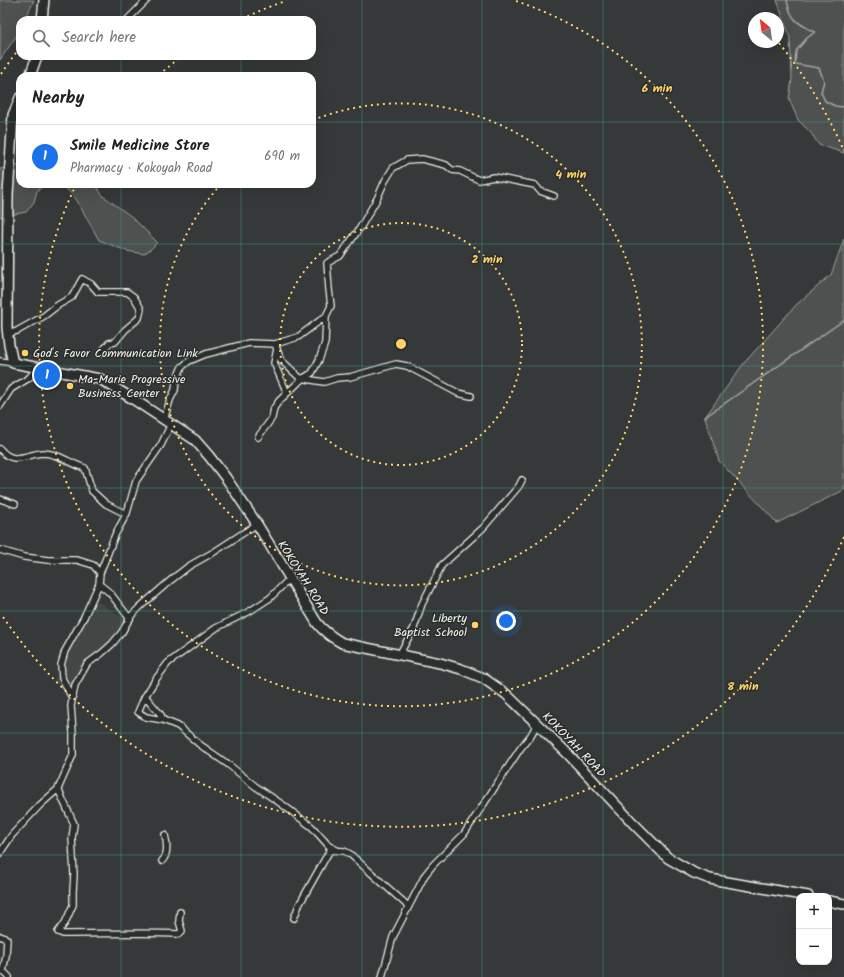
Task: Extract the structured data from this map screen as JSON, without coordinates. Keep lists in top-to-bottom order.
{
  "streets": {
    "main road": ["KOKOYAH ROAD"]
  },
  "places": ["God's Favor Communication Link", "Ma-Marie Progressive Business Center", "Liberty Baptist School"],
  "north": "top left",
  "page": {
    "search": "Search here",
    "heading": "Nearby",
    "list": [
      {
        "mark": "1",
        "name": "Smile Medicine Store",
        "note": "Pharmacy · Kokoyah Road",
        "value": "690 m"
      }
    ],
    "pins": "1",
    "map_buttons": ["+", "−"]
  },
  "rings": [
    "6 min",
    "4 min",
    "2 min",
    "8 min"
  ]
}
